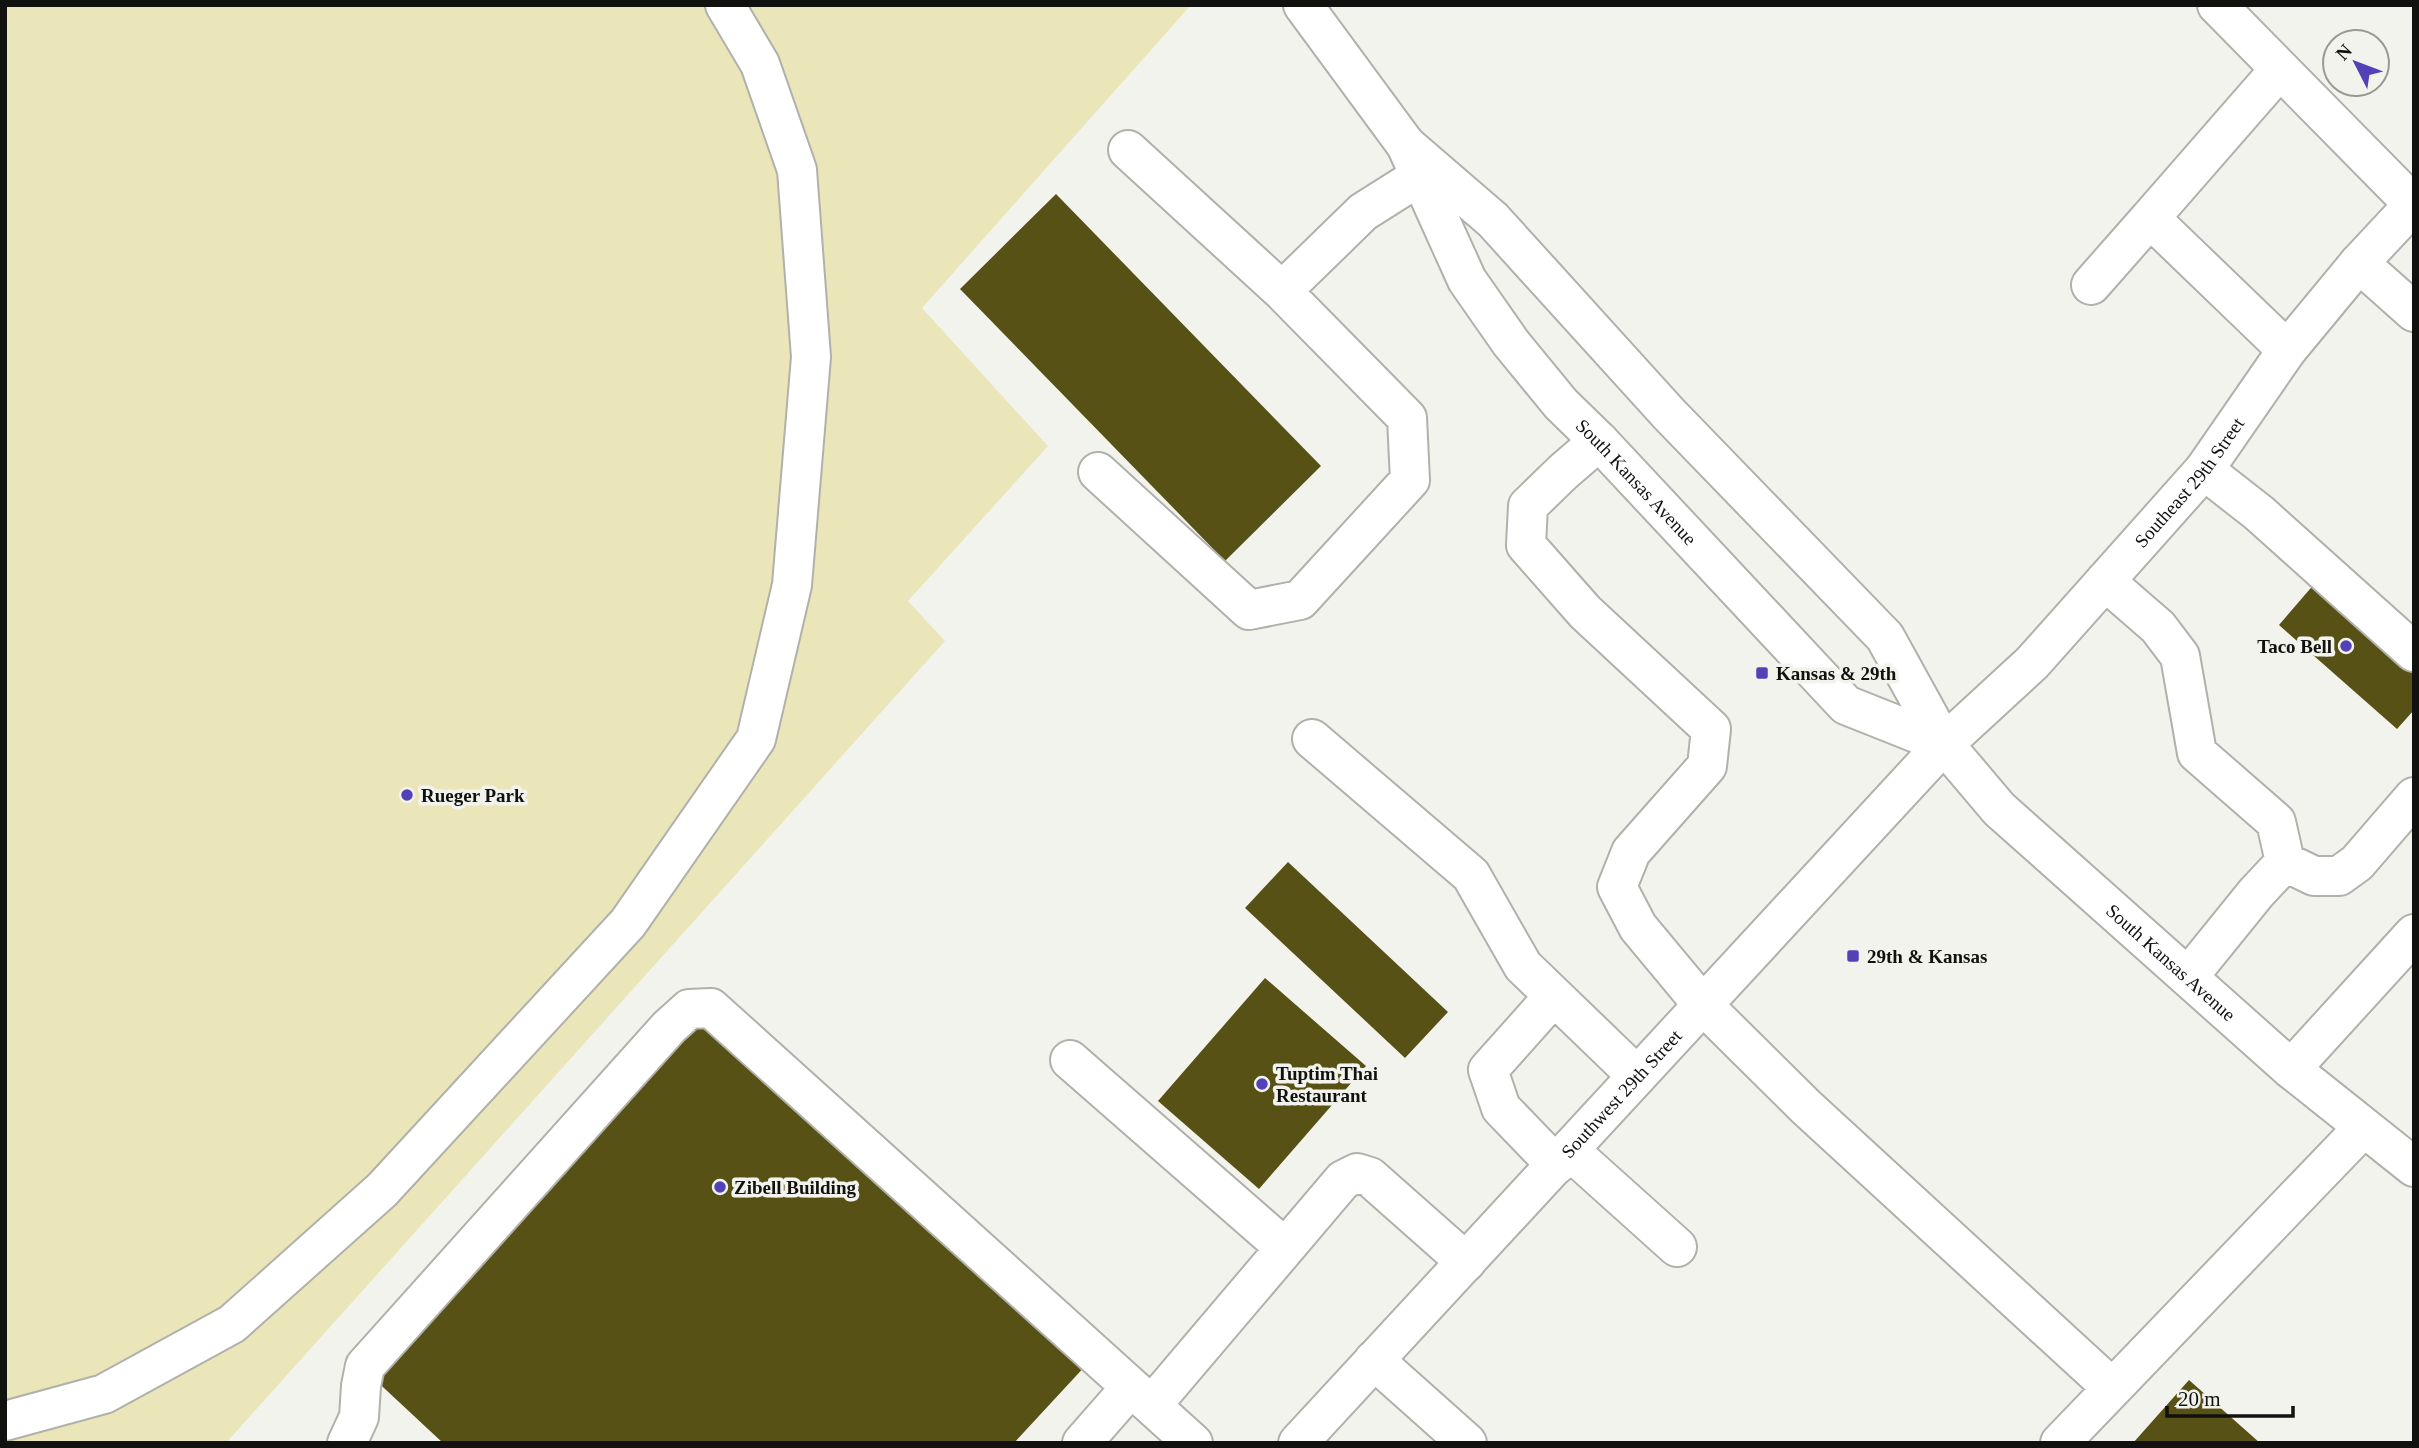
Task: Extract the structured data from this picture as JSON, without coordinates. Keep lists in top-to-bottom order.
{
  "streets": {
    "main road": ["South Kansas Avenue", "Southeast 29th Street", "Southwest 29th Street"]
  },
  "crossings": [
    ["South Kansas Avenue", "Southeast 29th Street"],
    ["South Kansas Avenue", "Southwest 29th Street"],
    ["Southeast 29th Street", "Southwest 29th Street"]
  ],
  "places": {
    "other": [
      "Taco Bell",
      "Rueger Park",
      "Tuptim Thai Restaurant",
      "Zibell Building"
    ],
    "transit": ["Kansas & 29th", "29th & Kansas"]
  },
  "scale_bar": "20 m",
  "north": "top left"
}
